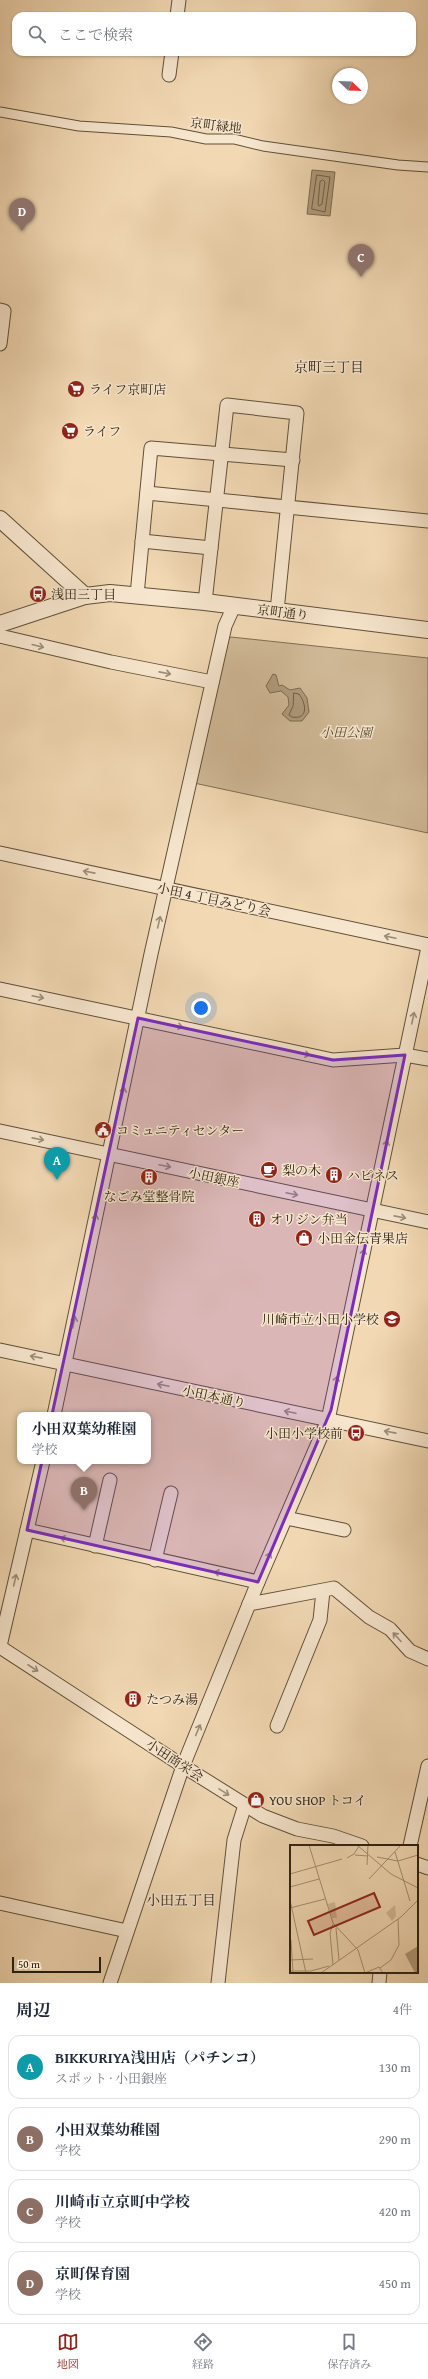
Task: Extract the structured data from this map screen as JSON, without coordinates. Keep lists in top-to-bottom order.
{
  "streets": {
    "street": [
      "京町緑地",
      "京町通り",
      "小田 4 丁目みどり会",
      "小田銀座",
      "小田本通り",
      "小田商栄会"
    ]
  },
  "one_way": [
    "小田 4 丁目みどり会",
    "小田銀座",
    "小田本通り",
    "小田商栄会"
  ],
  "districts": ["京町三丁目", "小田五丁目"],
  "parks": ["小田公園"],
  "places": {
    "supermarket": ["ライフ京町店", "ライフ"],
    "bus stop": ["浅田三丁目", "小田小学校前"],
    "public building": ["コミュニティセンター"],
    "cafe": ["梨の木"],
    "building": [
      "ハピネス",
      "なごみ堂整骨院",
      "オリジン弁当",
      "たつみ湯"
    ],
    "shop": ["小田金伝青果店", "YOU SHOP トコイ"],
    "school or university": ["川崎市立小田小学校"]
  },
  "scale_bar": "50 m",
  "north": "bottom right",
  "page": {
    "search": "ここで検索",
    "pins": [
      "D",
      "C",
      "A",
      "B"
    ],
    "popup": ["小田双葉幼稚園", "学校"],
    "scale": "50 m",
    "heading": ["周辺", "4件"],
    "list": [
      {
        "mark": "A",
        "name": "BIKKURIYA浅田店（パチンコ）",
        "note": "スポット · 小田銀座",
        "value": "130 m"
      },
      {
        "mark": "B",
        "name": "小田双葉幼稚園",
        "note": "学校",
        "value": "290 m"
      },
      {
        "mark": "C",
        "name": "川崎市立京町中学校",
        "note": "学校",
        "value": "420 m"
      },
      {
        "mark": "D",
        "name": "京町保育園",
        "note": "学校",
        "value": "450 m"
      }
    ],
    "nav": ["地図", "経路", "保存済み"]
  }
}
